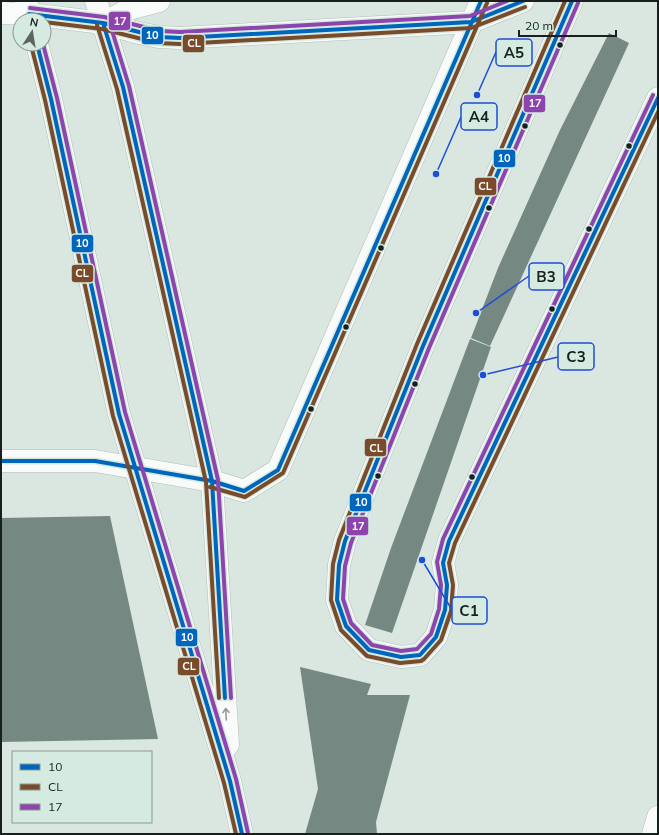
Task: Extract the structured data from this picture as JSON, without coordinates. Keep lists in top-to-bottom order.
{
  "places": [
    "A5",
    "A4",
    "B3",
    "C3",
    "C1"
  ],
  "lines": ["transit line 10", "transit line CL", "transit line 17"],
  "legend": ["10", "CL", "17"],
  "scale_bar": "20 m",
  "north": "top"
}
